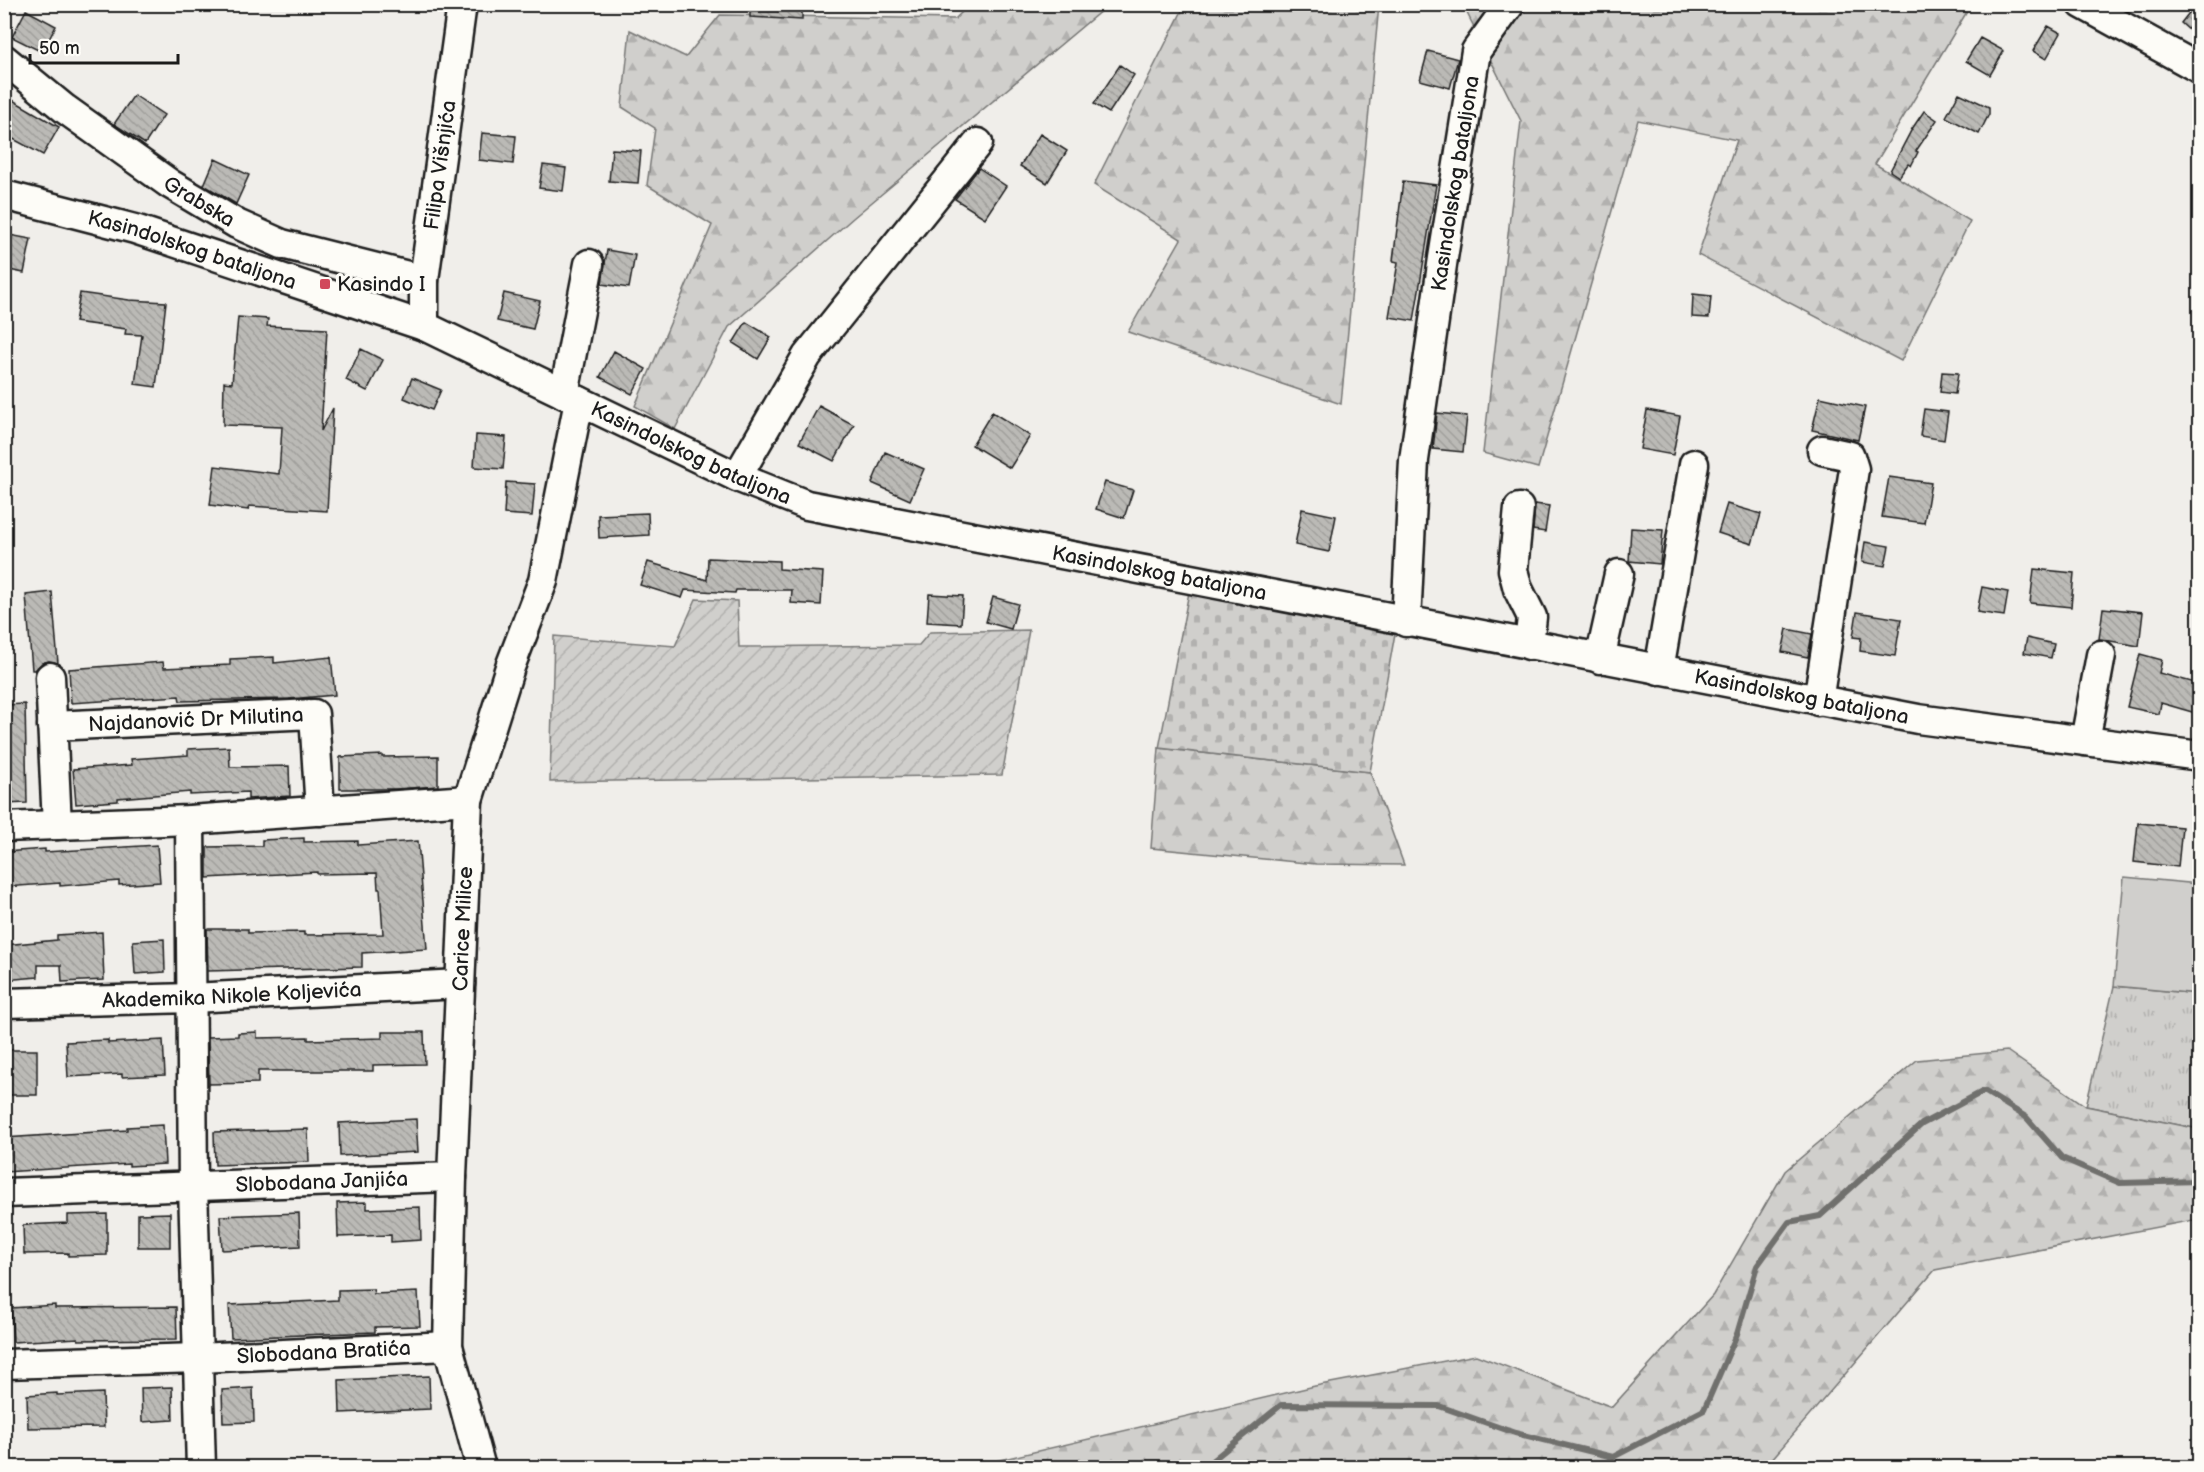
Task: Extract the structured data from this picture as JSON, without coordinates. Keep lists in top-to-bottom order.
{
  "streets": {
    "street": [
      "Filipa Višnjića",
      "Kasindolskog bataljona",
      "Grabska",
      "Najdanović Dr Milutina",
      "Carice Milice",
      "Akademika Nikole Koljevića",
      "Slobodana Janjića",
      "Slobodana Bratića"
    ]
  },
  "crossings": [
    ["Filipa Višnjića", "Kasindolskog bataljona"],
    ["Filipa Višnjića", "Grabska"],
    ["Kasindolskog bataljona", "Carice Milice"],
    ["Carice Milice", "Akademika Nikole Koljevića"],
    ["Carice Milice", "Slobodana Janjića"],
    ["Carice Milice", "Slobodana Bratića"]
  ],
  "places": {
    "transit": ["Kasindo I"]
  },
  "scale_bar": "50 m"
}
